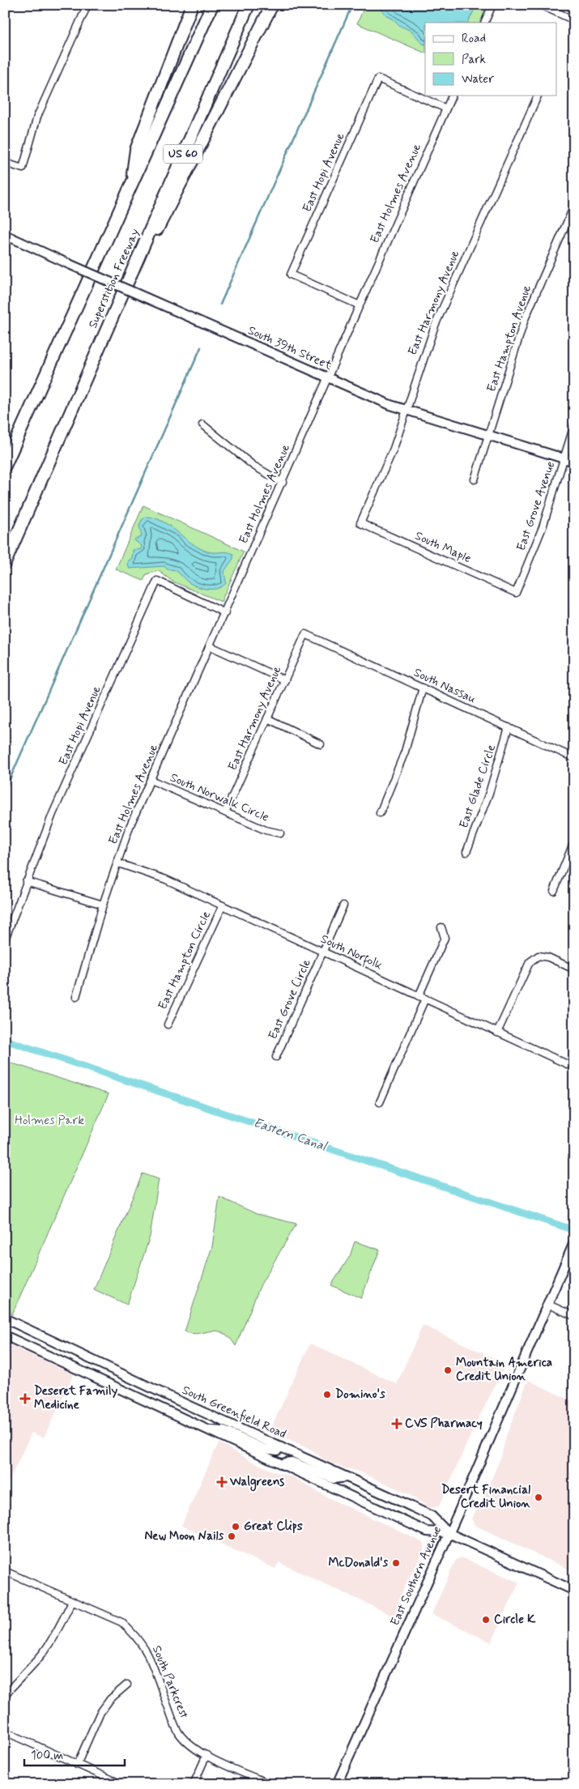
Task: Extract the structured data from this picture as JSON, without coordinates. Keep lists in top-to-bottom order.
{
  "streets": {
    "highway": ["US 60", "Superstition Freeway"],
    "main road": ["South 39th Street", "South Greenfield Road", "East Southern Avenue"],
    "street": [
      "East Hopi Avenue",
      "East Holmes Avenue",
      "East Harmony Avenue",
      "East Hampton Avenue",
      "East Grove Avenue",
      "South Maple",
      "South Nassau",
      "East Glade Circle",
      "South Norwalk Circle",
      "South Norfolk",
      "East Hampton Circle",
      "East Grove Circle",
      "South Parkcrest"
    ]
  },
  "crossings": [
    ["East Hopi Avenue", "East Holmes Avenue"],
    ["East Holmes Avenue", "South 39th Street"],
    ["East Holmes Avenue", "South Norwalk Circle"],
    ["East Holmes Avenue", "South Norfolk"],
    ["East Harmony Avenue", "South 39th Street"],
    ["East Harmony Avenue", "South Maple"],
    ["East Harmony Avenue", "South Nassau"],
    ["East Harmony Avenue", "South Norwalk Circle"],
    ["East Hampton Avenue", "South 39th Street"],
    ["South 39th Street", "East Grove Avenue"],
    ["East Grove Avenue", "South Maple"],
    ["South Nassau", "East Glade Circle"],
    ["South Norfolk", "East Hampton Circle"],
    ["South Norfolk", "East Grove Circle"],
    ["South Greenfield Road", "East Southern Avenue"]
  ],
  "water": ["Eastern Canal"],
  "parks": ["Holmes Park"],
  "places": {
    "other": [
      "Mountain America Credit Union",
      "Domino's",
      "Desert Financial Credit Union",
      "Great Clips",
      "New Moon Nails",
      "McDonald's",
      "Circle K"
    ],
    "health": ["Deseret Family Medicine", "CVS Pharmacy", "Walgreens"]
  },
  "legend": ["Road", "Park", "Water"],
  "scale_bar": "100 m"
}
